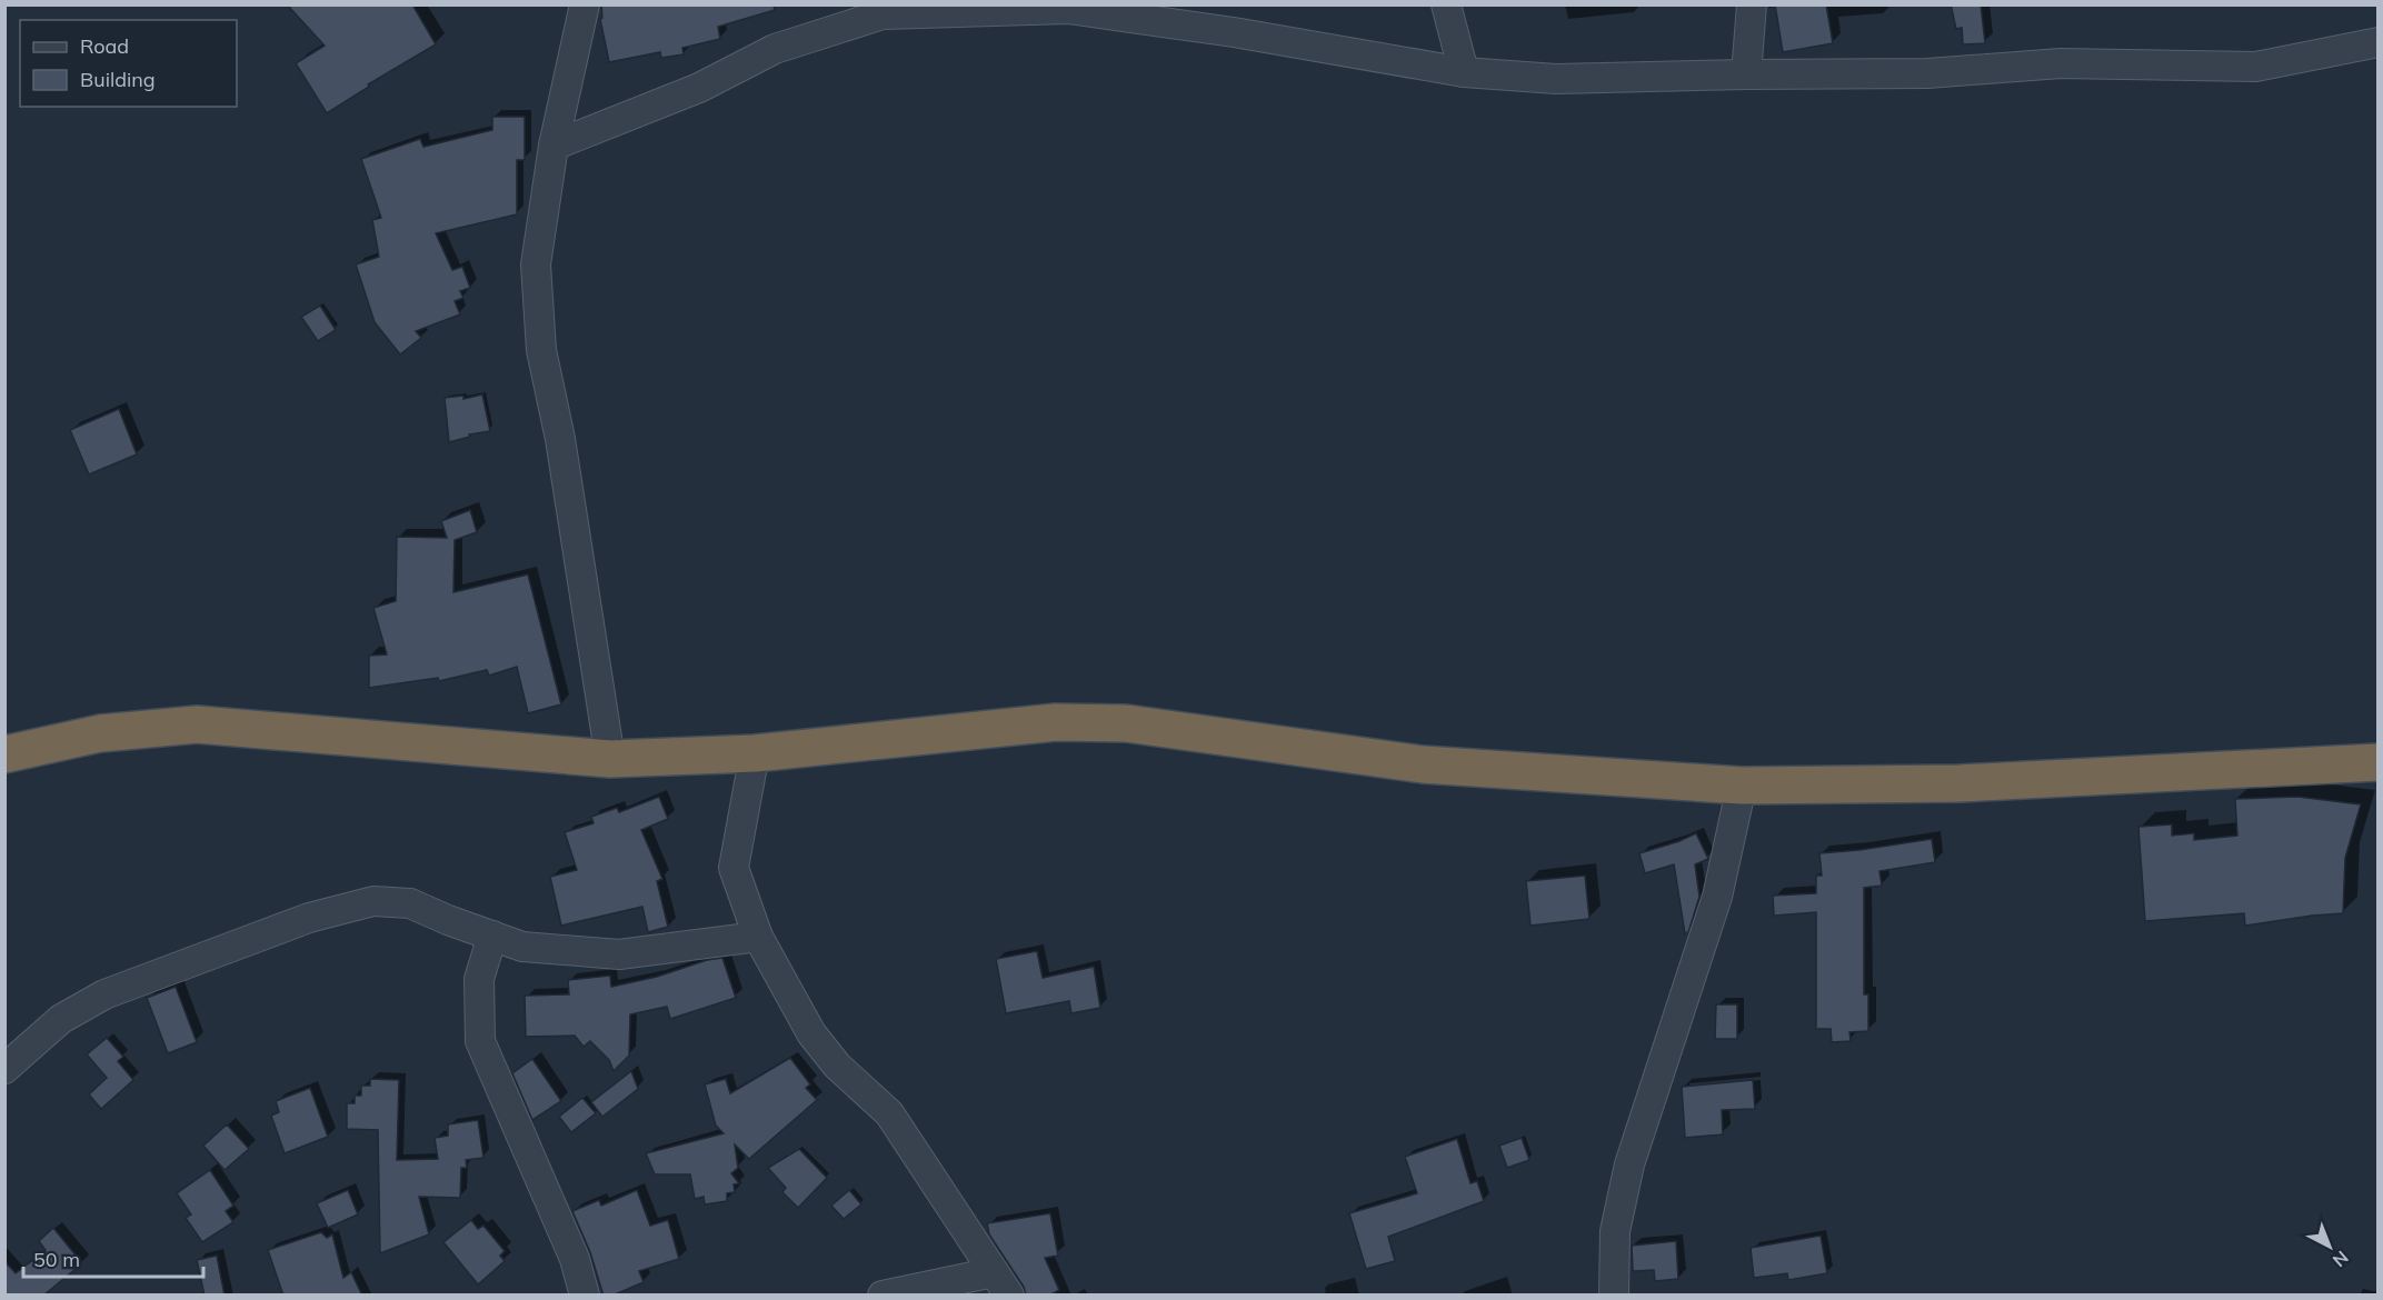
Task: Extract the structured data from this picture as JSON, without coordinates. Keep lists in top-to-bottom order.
{
  "legend": ["Road", "Building"],
  "scale_bar": "50 m",
  "north": "bottom right"
}
